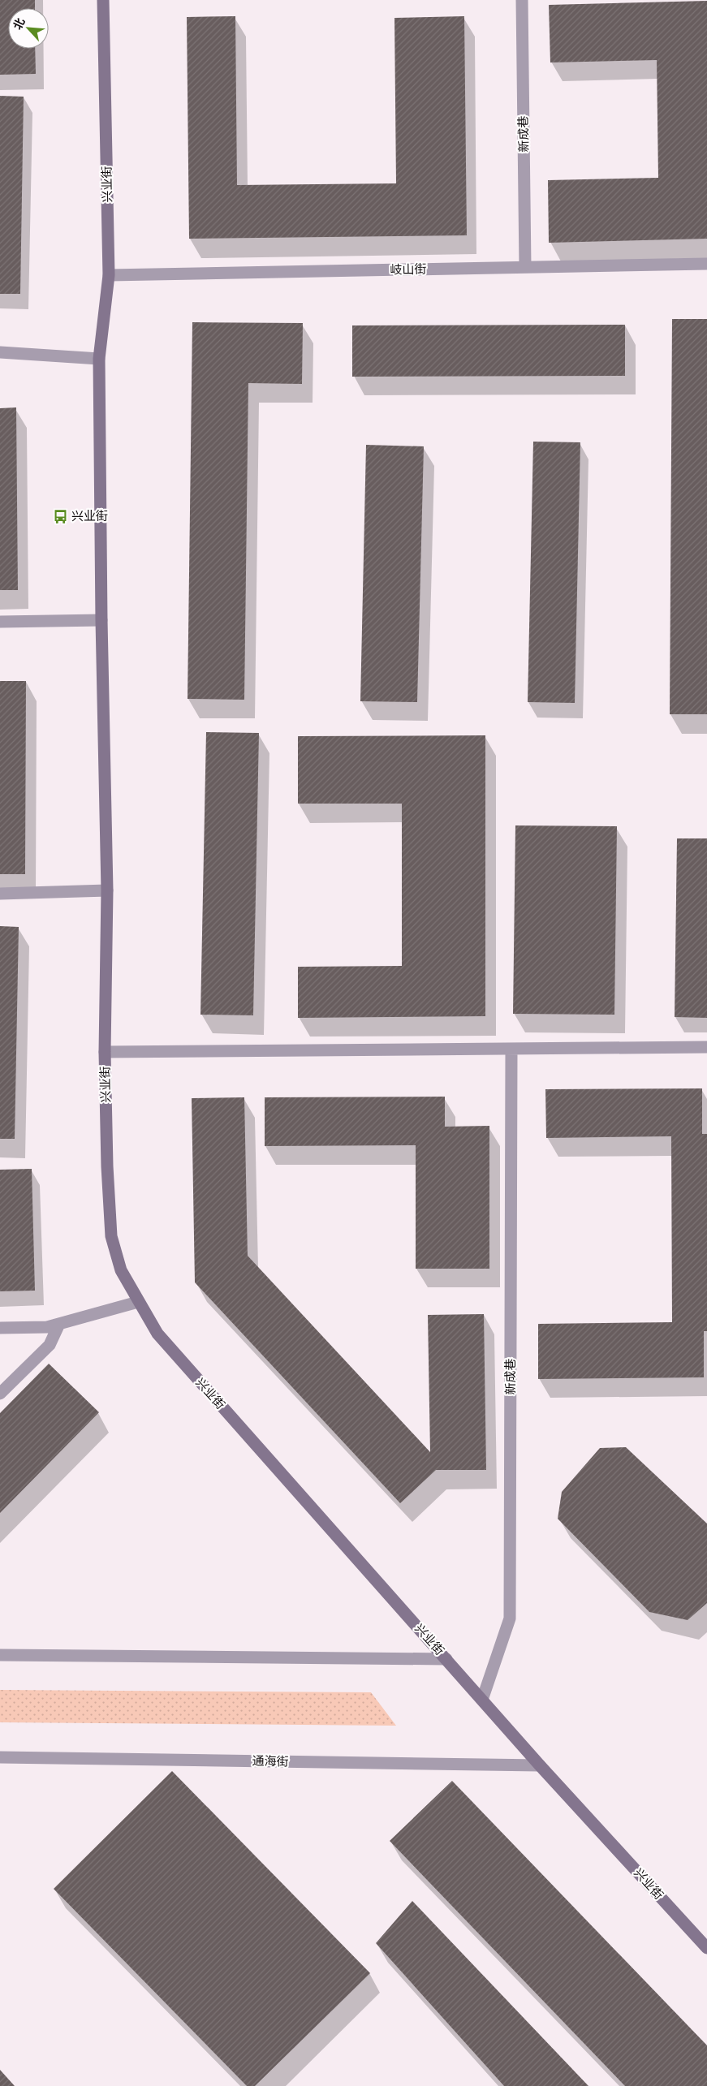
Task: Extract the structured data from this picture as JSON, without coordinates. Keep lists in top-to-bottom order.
{
  "streets": {
    "main road": ["兴业街"],
    "street": ["新成巷", "岐山街", "通海街"]
  },
  "crossings": [
    ["新成巷", "兴业街"],
    ["新成巷", "岐山街"],
    ["兴业街", "岐山街"],
    ["兴业街", "通海街"]
  ],
  "places": {
    "bus stop": ["兴业街"]
  },
  "north": "top left"
}
